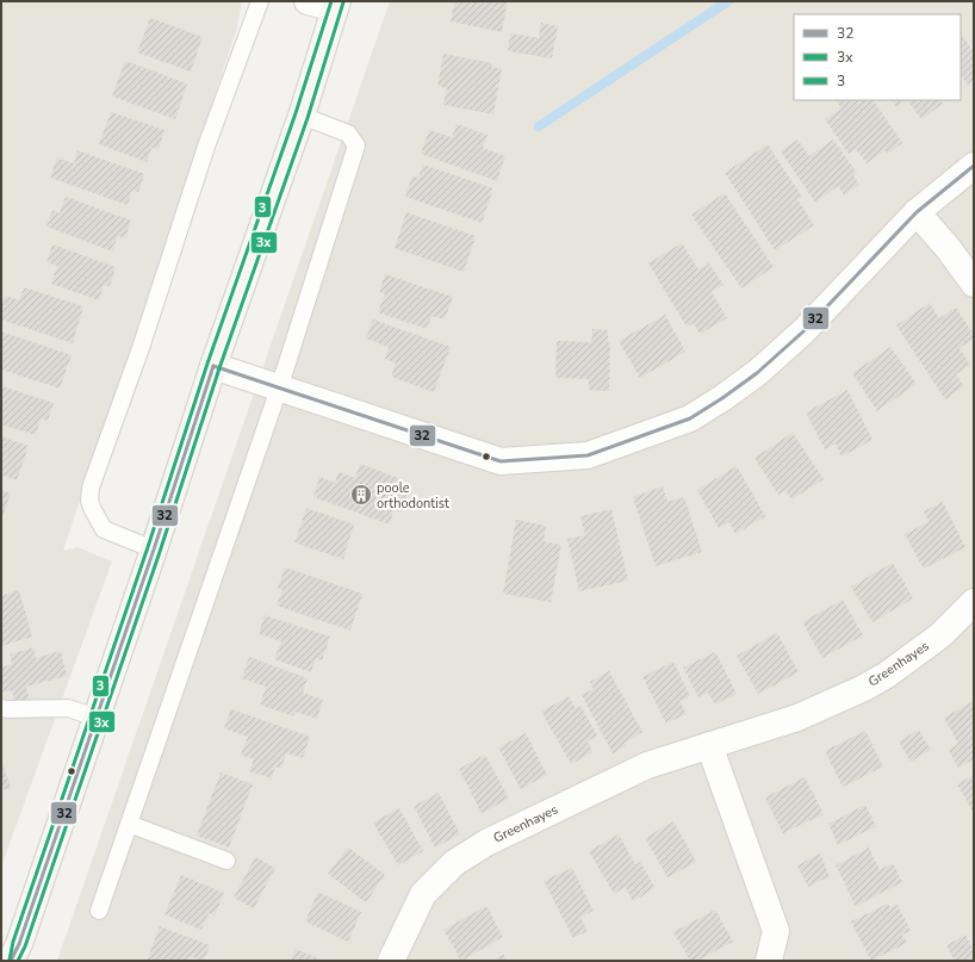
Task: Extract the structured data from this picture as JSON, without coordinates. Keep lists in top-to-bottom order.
{
  "streets": {
    "street": ["Greenhayes"]
  },
  "places": {
    "building": ["poole orthodontist"]
  },
  "lines": ["transit line 3", "transit line 3x", "transit line 32"],
  "legend": ["32", "3x", "3"]
}
